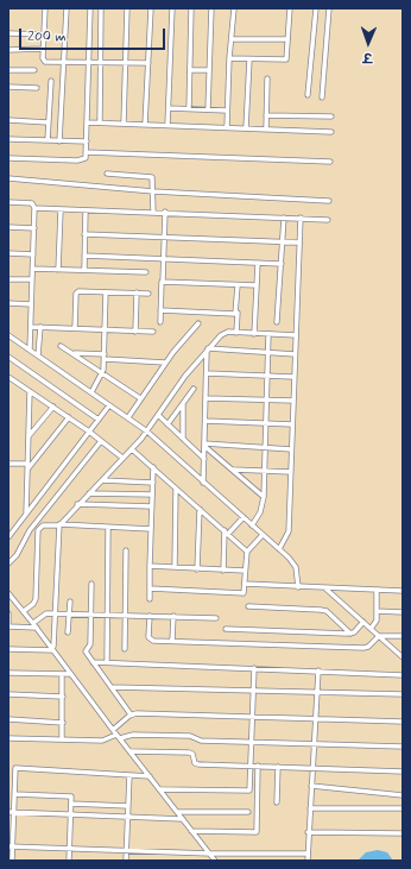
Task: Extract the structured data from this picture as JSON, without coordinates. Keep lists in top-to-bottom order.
{
  "scale_bar": "200 m",
  "north": "bottom"
}
